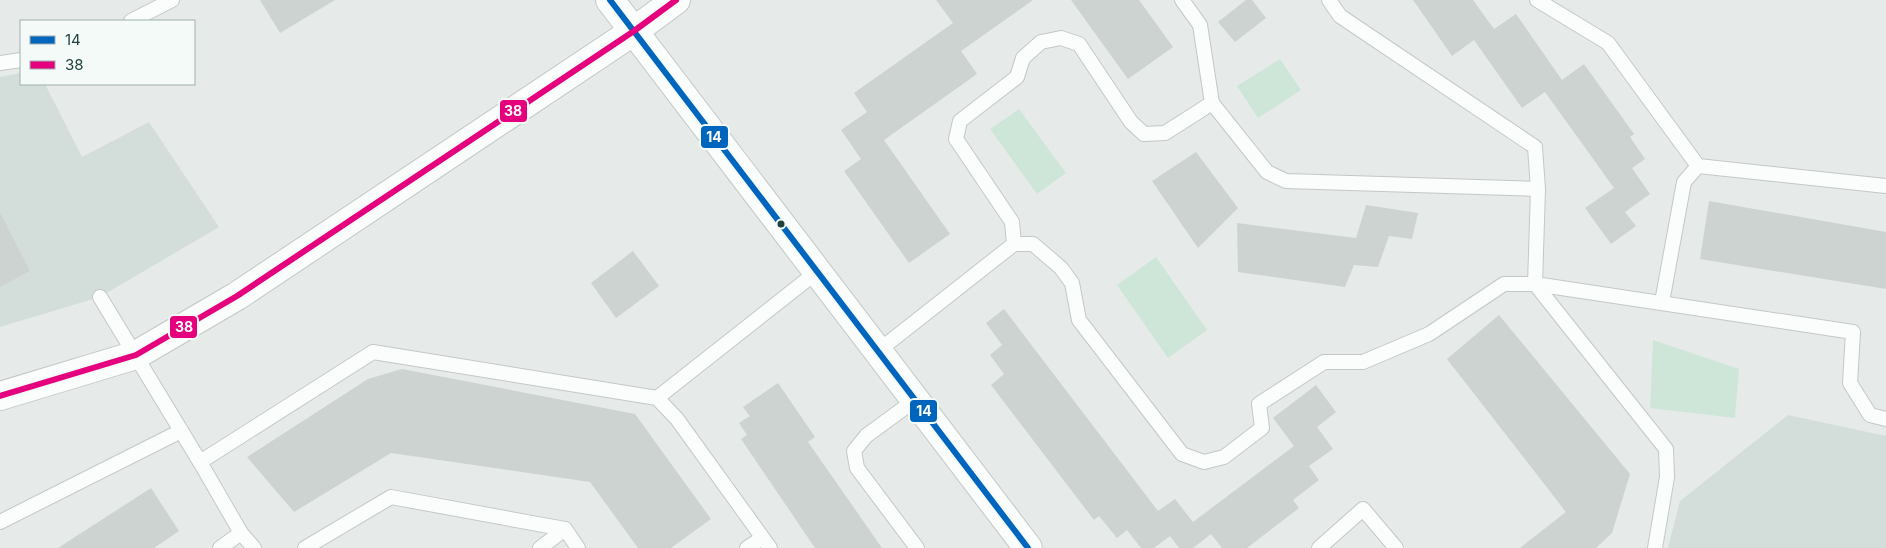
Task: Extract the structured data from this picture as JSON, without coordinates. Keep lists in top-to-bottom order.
{
  "lines": ["transit line 14", "transit line 38"],
  "legend": ["14", "38"]
}
